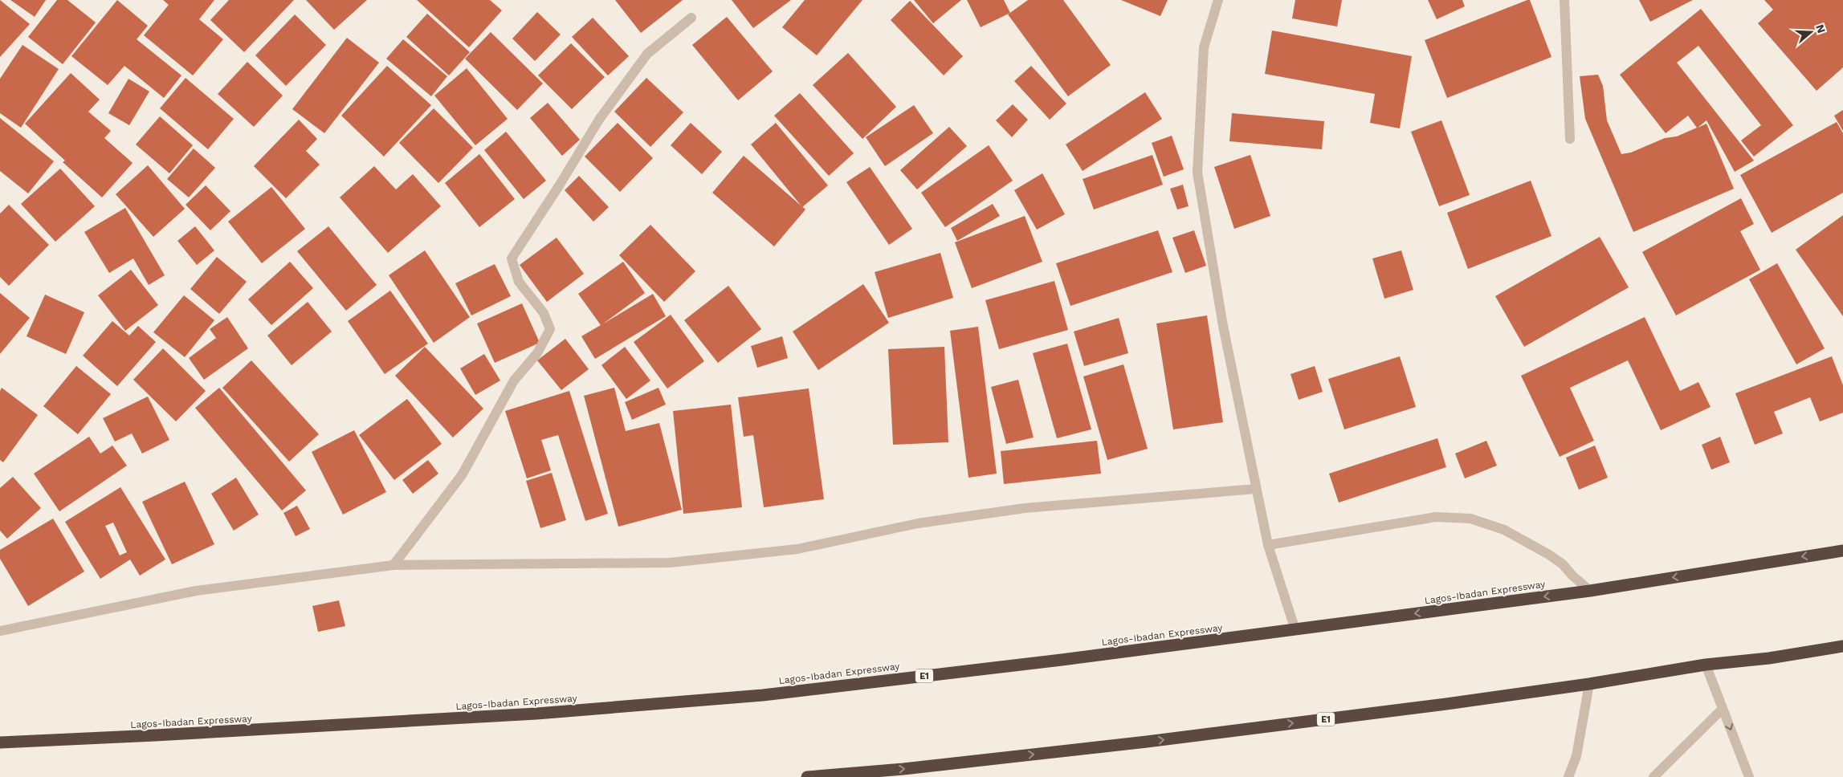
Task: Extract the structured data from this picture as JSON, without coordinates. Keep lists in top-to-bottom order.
{
  "streets": {
    "highway": ["Lagos-Ibadan Expressway", "E1"]
  },
  "north": "right"
}
